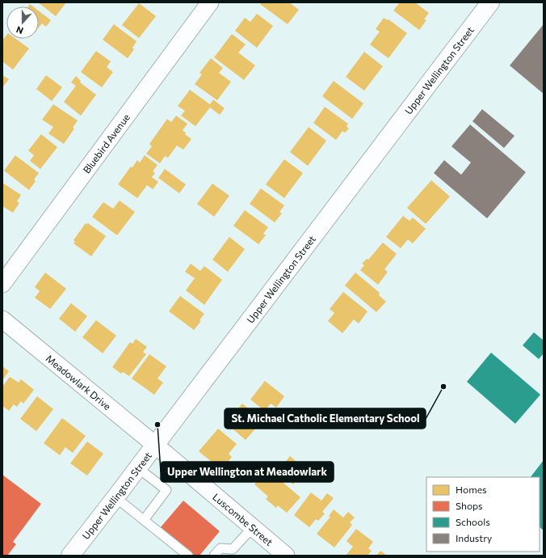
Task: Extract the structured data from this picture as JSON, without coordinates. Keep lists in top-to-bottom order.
{
  "streets": {
    "main road": ["Upper Wellington Street"],
    "street": ["Bluebird Avenue", "Meadowlark Drive", "Luscombe Street"]
  },
  "crossings": [
    ["Upper Wellington Street", "Meadowlark Drive"],
    ["Upper Wellington Street", "Luscombe Street"],
    ["Meadowlark Drive", "Luscombe Street"]
  ],
  "places": ["St. Michael Catholic Elementary School", "Upper Wellington at Meadowlark"],
  "legend": [
    "Homes",
    "Shops",
    "Schools",
    "Industry"
  ],
  "north": "bottom"
}
